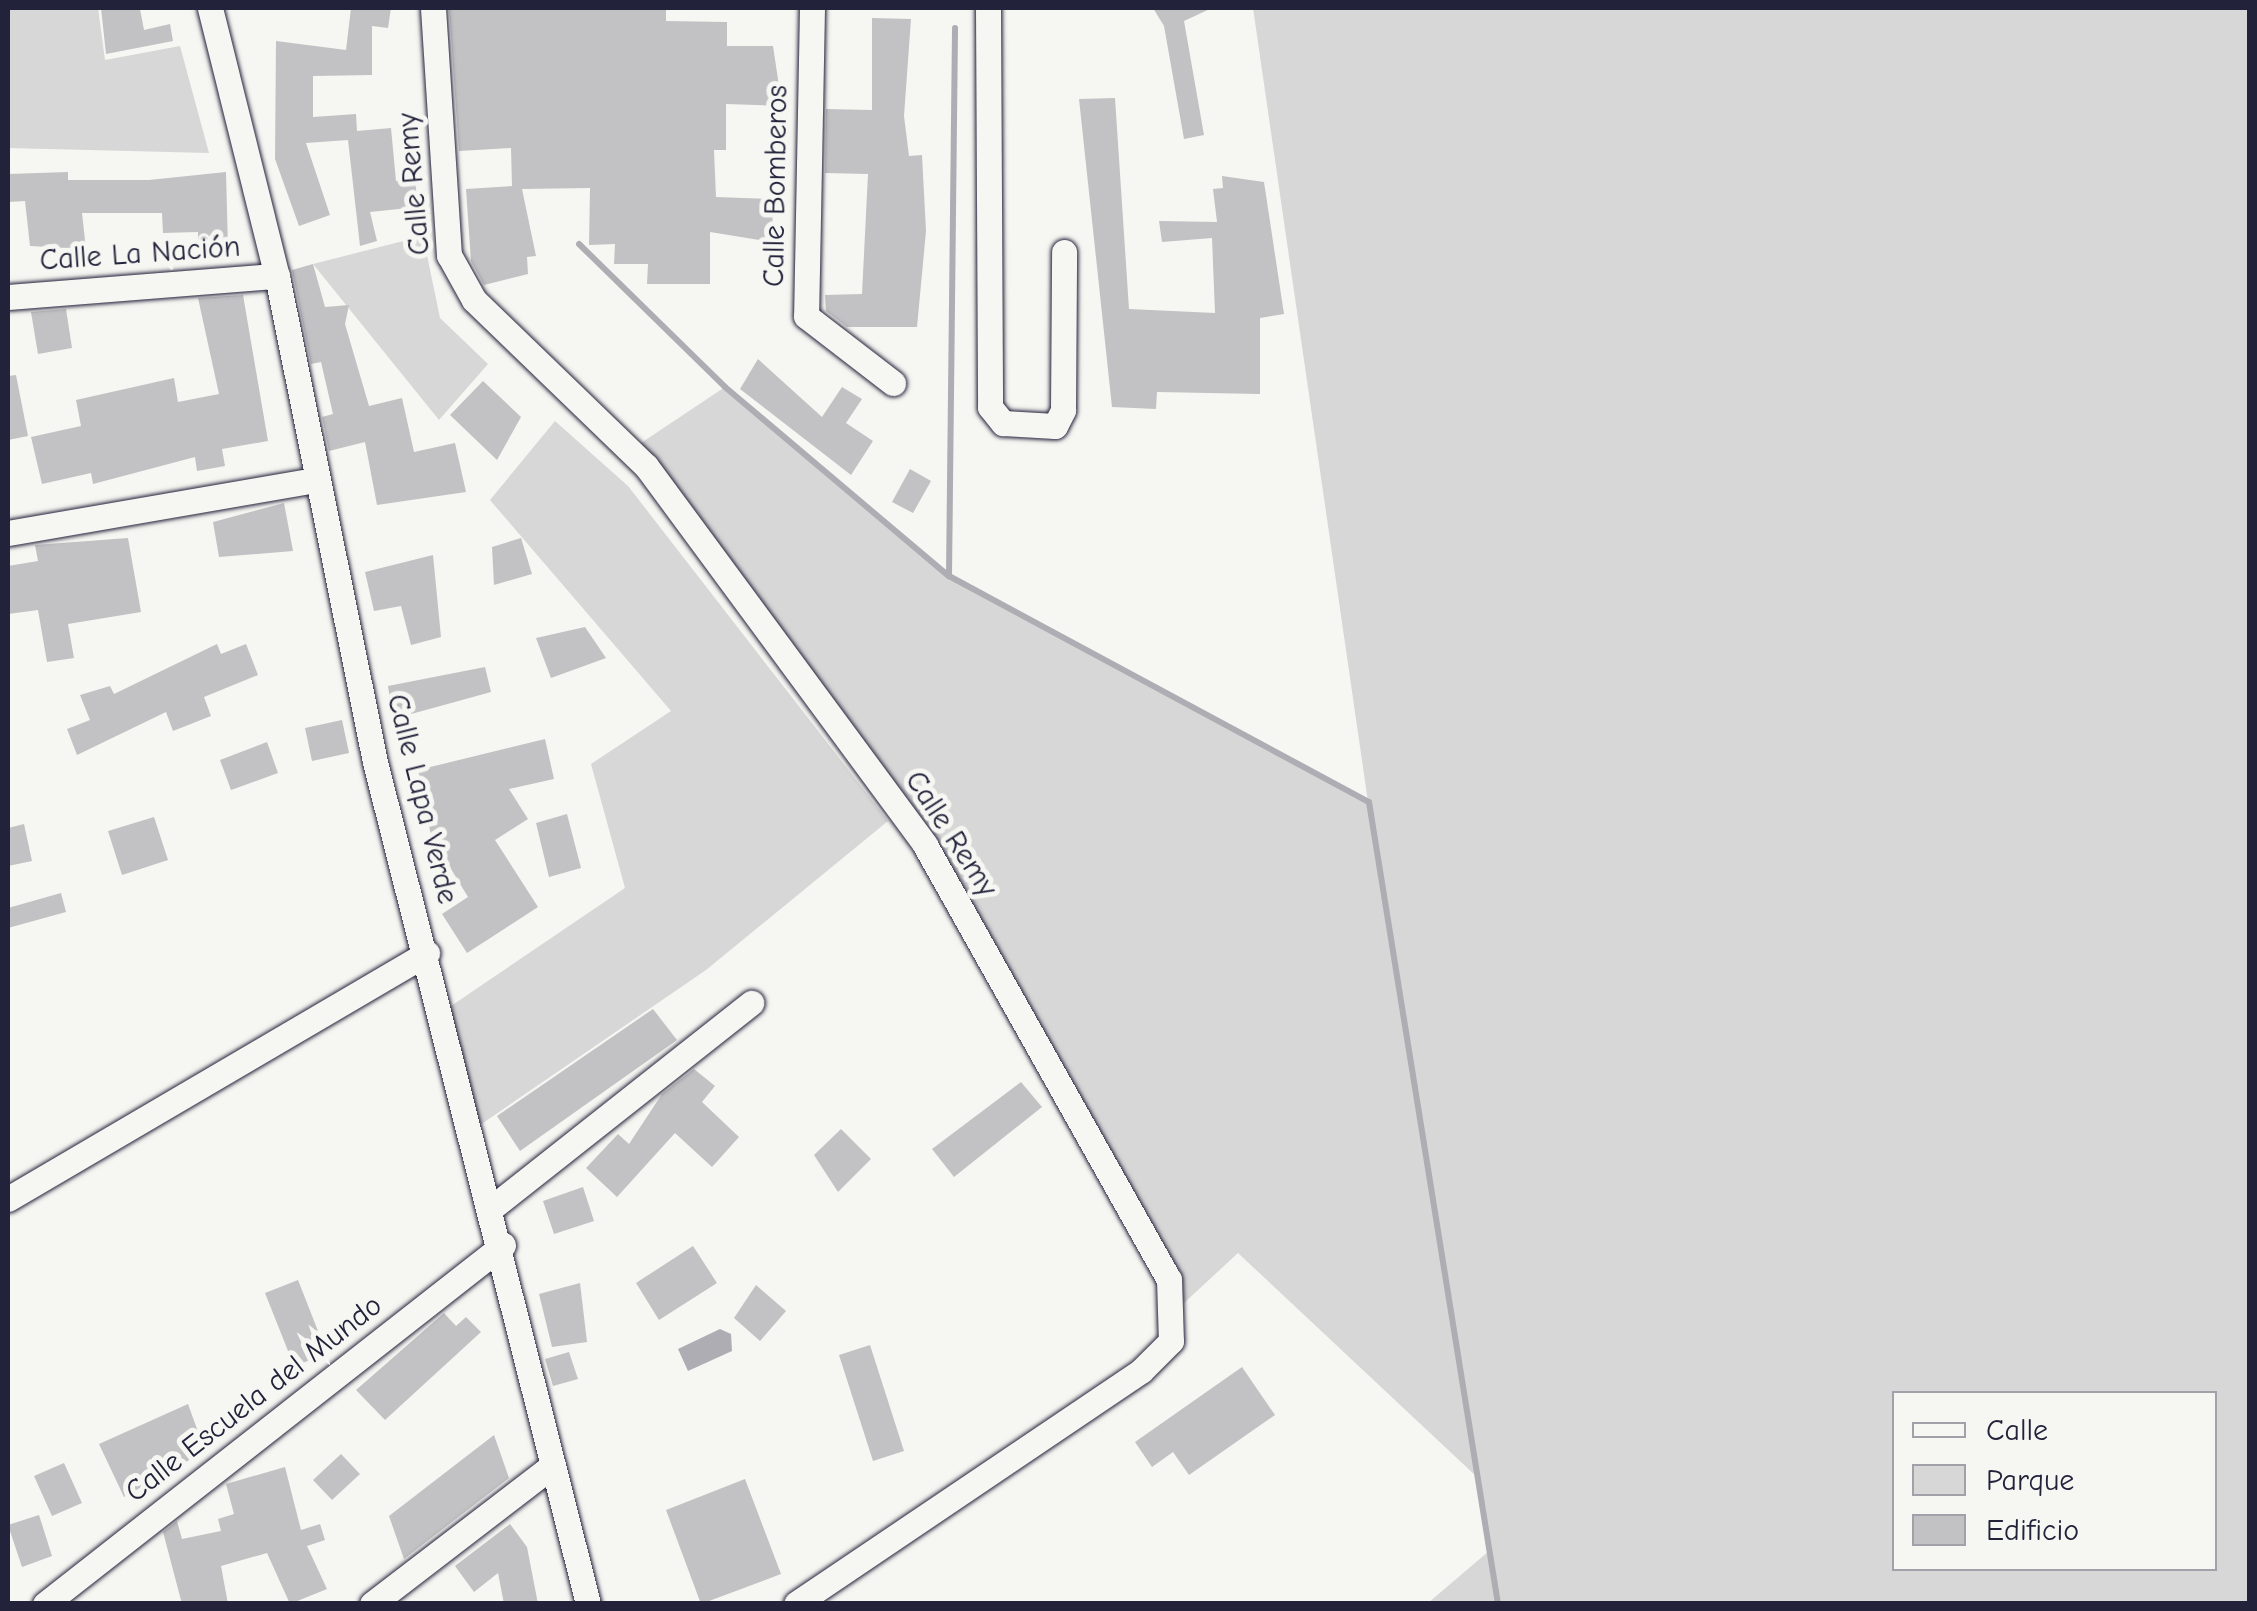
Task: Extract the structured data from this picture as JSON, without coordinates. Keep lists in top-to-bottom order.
{
  "streets": {
    "street": [
      "Calle Remy",
      "Calle Bomberos",
      "Calle La Nación",
      "Calle Lapa Verde",
      "Calle Escuela del Mundo"
    ]
  },
  "crossings": [
    ["Calle La Nación", "Calle Lapa Verde"],
    ["Calle Lapa Verde", "Calle Escuela del Mundo"]
  ],
  "legend": ["Calle", "Parque", "Edificio"]
}
